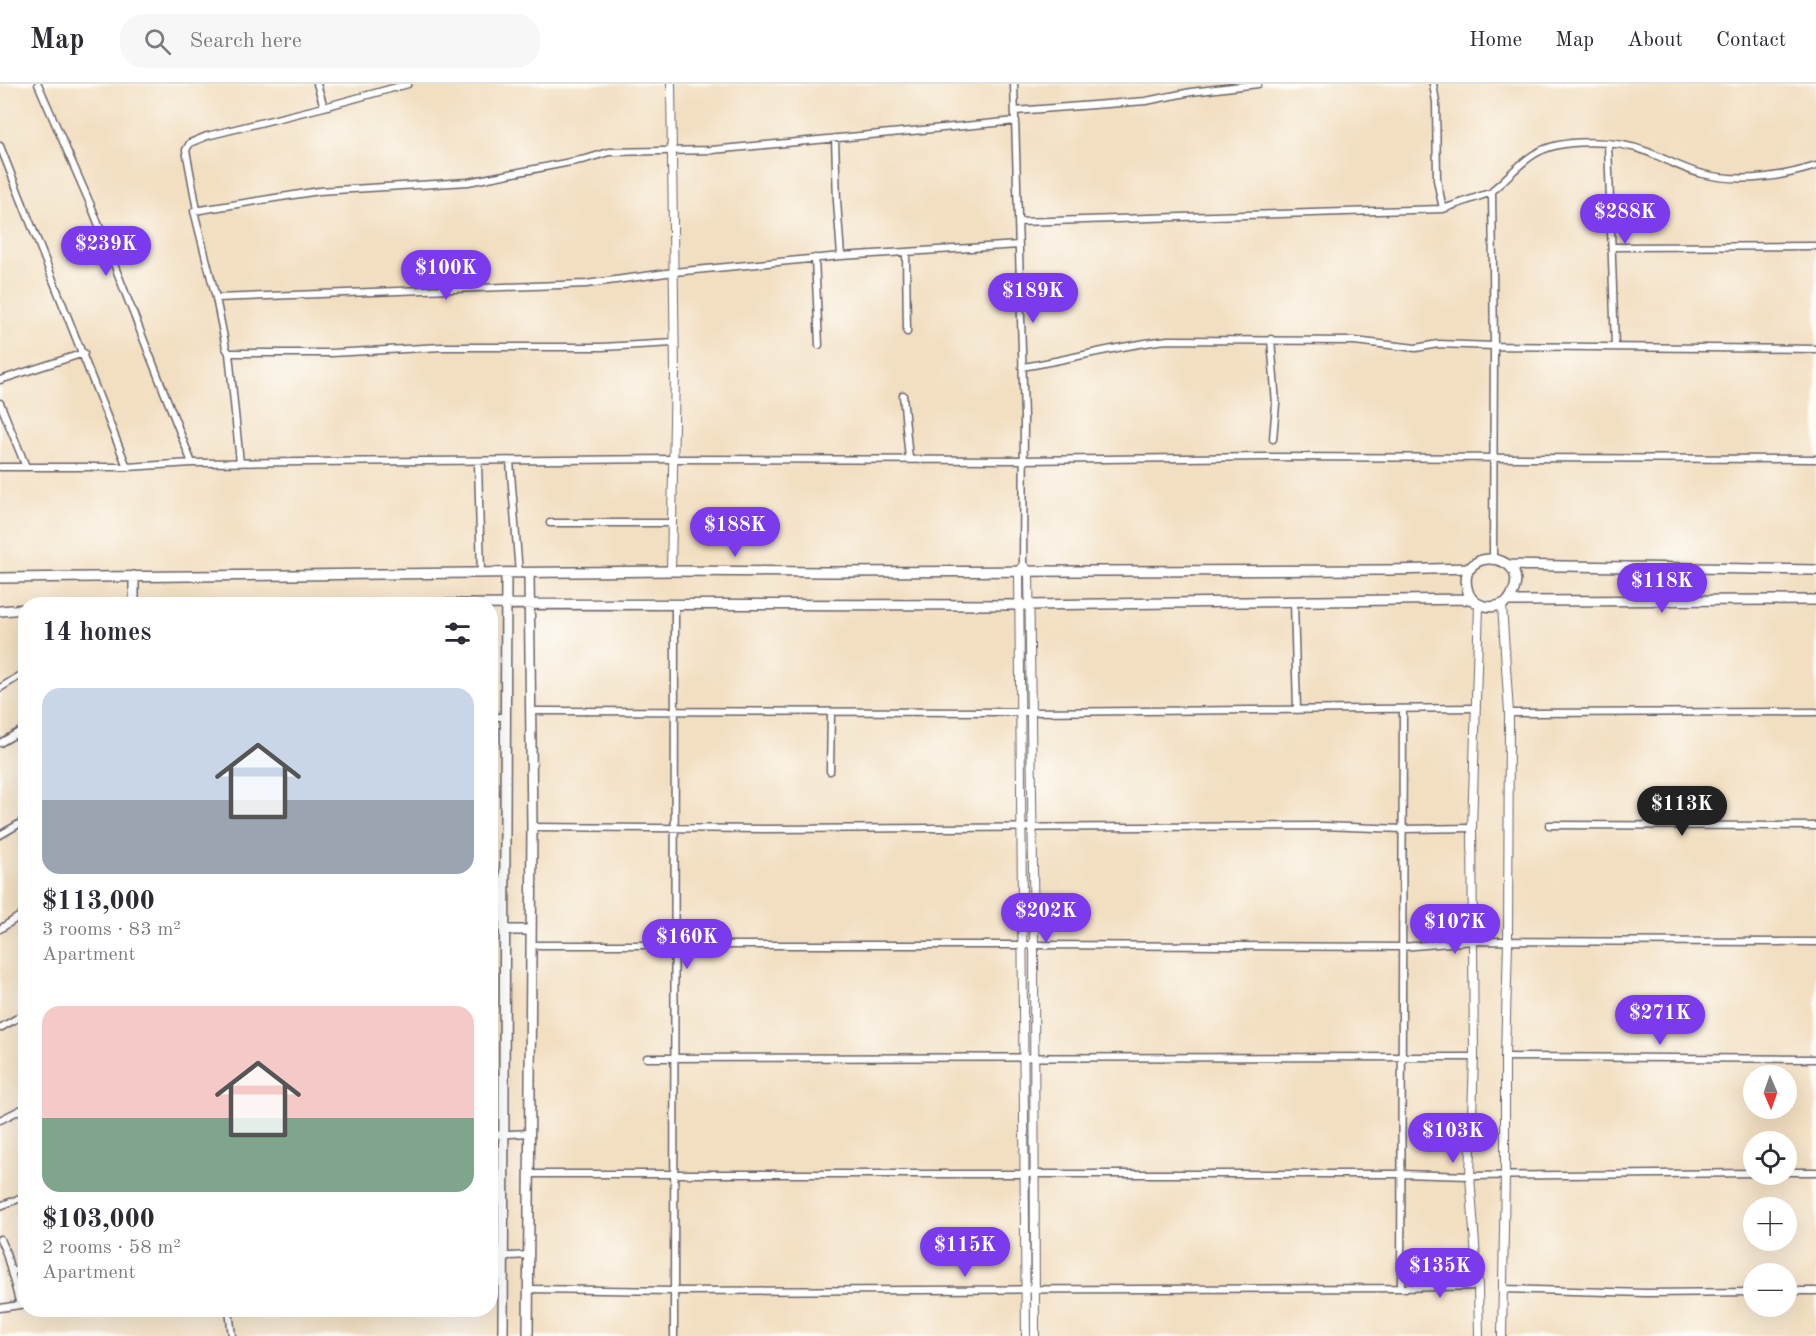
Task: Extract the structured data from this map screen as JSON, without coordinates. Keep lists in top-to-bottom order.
{
  "north": "bottom",
  "page": {
    "header": "Map",
    "search": "Search here",
    "nav": [
      "Home",
      "Map",
      "About",
      "Contact"
    ],
    "price": [
      "$288K",
      "$239K",
      "$100K",
      "$189K",
      "$188K",
      "$118K",
      "$113K",
      "$202K",
      "$107K",
      "$160K",
      "$271K",
      "$103K",
      "$115K",
      "$135K"
    ],
    "heading": "14 homes",
    "list": [
      {
        "name": "$113,000",
        "note": "3 rooms · 83 m² · Apartment"
      },
      {
        "name": "$103,000",
        "note": "2 rooms · 58 m² · Apartment"
      }
    ],
    "map_buttons": ["+", "−"]
  }
}
